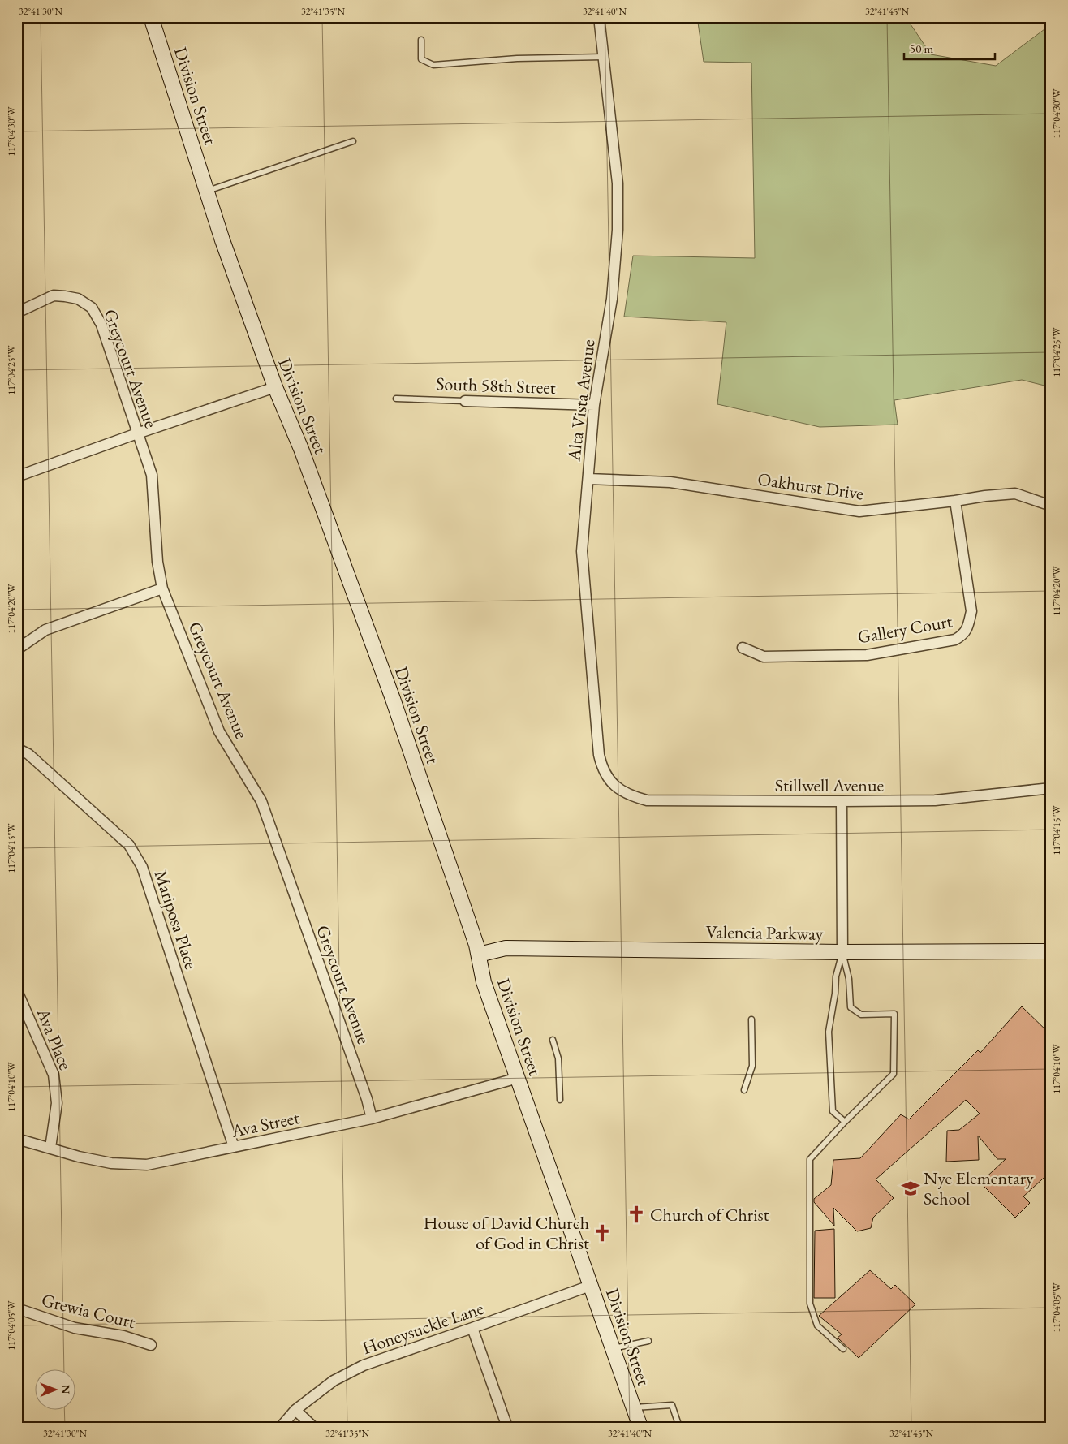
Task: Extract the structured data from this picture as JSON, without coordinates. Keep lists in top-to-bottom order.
{
  "streets": {
    "main road": ["Division Street", "Valencia Parkway"],
    "street": [
      "Greycourt Avenue",
      "South 58th Street",
      "Alta Vista Avenue",
      "Oakhurst Drive",
      "Gallery Court",
      "Stillwell Avenue",
      "Mariposa Place",
      "Ava Place",
      "Ava Street",
      "Grewia Court",
      "Honeysuckle Lane"
    ]
  },
  "crossings": [
    ["Division Street", "Valencia Parkway"],
    ["Division Street", "Ava Street"],
    ["Division Street", "Honeysuckle Lane"],
    ["Greycourt Avenue", "Ava Street"],
    ["South 58th Street", "Alta Vista Avenue"],
    ["Alta Vista Avenue", "Oakhurst Drive"],
    ["Alta Vista Avenue", "Stillwell Avenue"],
    ["Oakhurst Drive", "Gallery Court"],
    ["Mariposa Place", "Ava Street"],
    ["Ava Place", "Ava Street"]
  ],
  "places": {
    "school or university": ["Nye Elementary School"],
    "church": ["Church of Christ", "House of David Church of God in Christ"]
  },
  "scale_bar": "50 m",
  "north": "right",
  "coordinates": [
    "32°41'30\"N",
    "32°41'35\"N",
    "32°41'40\"N",
    "32°41'45\"N",
    "117°04'30\"W",
    "117°04'25\"W",
    "117°04'20\"W",
    "117°04'15\"W",
    "117°04'10\"W",
    "117°04'05\"W"
  ]
}
